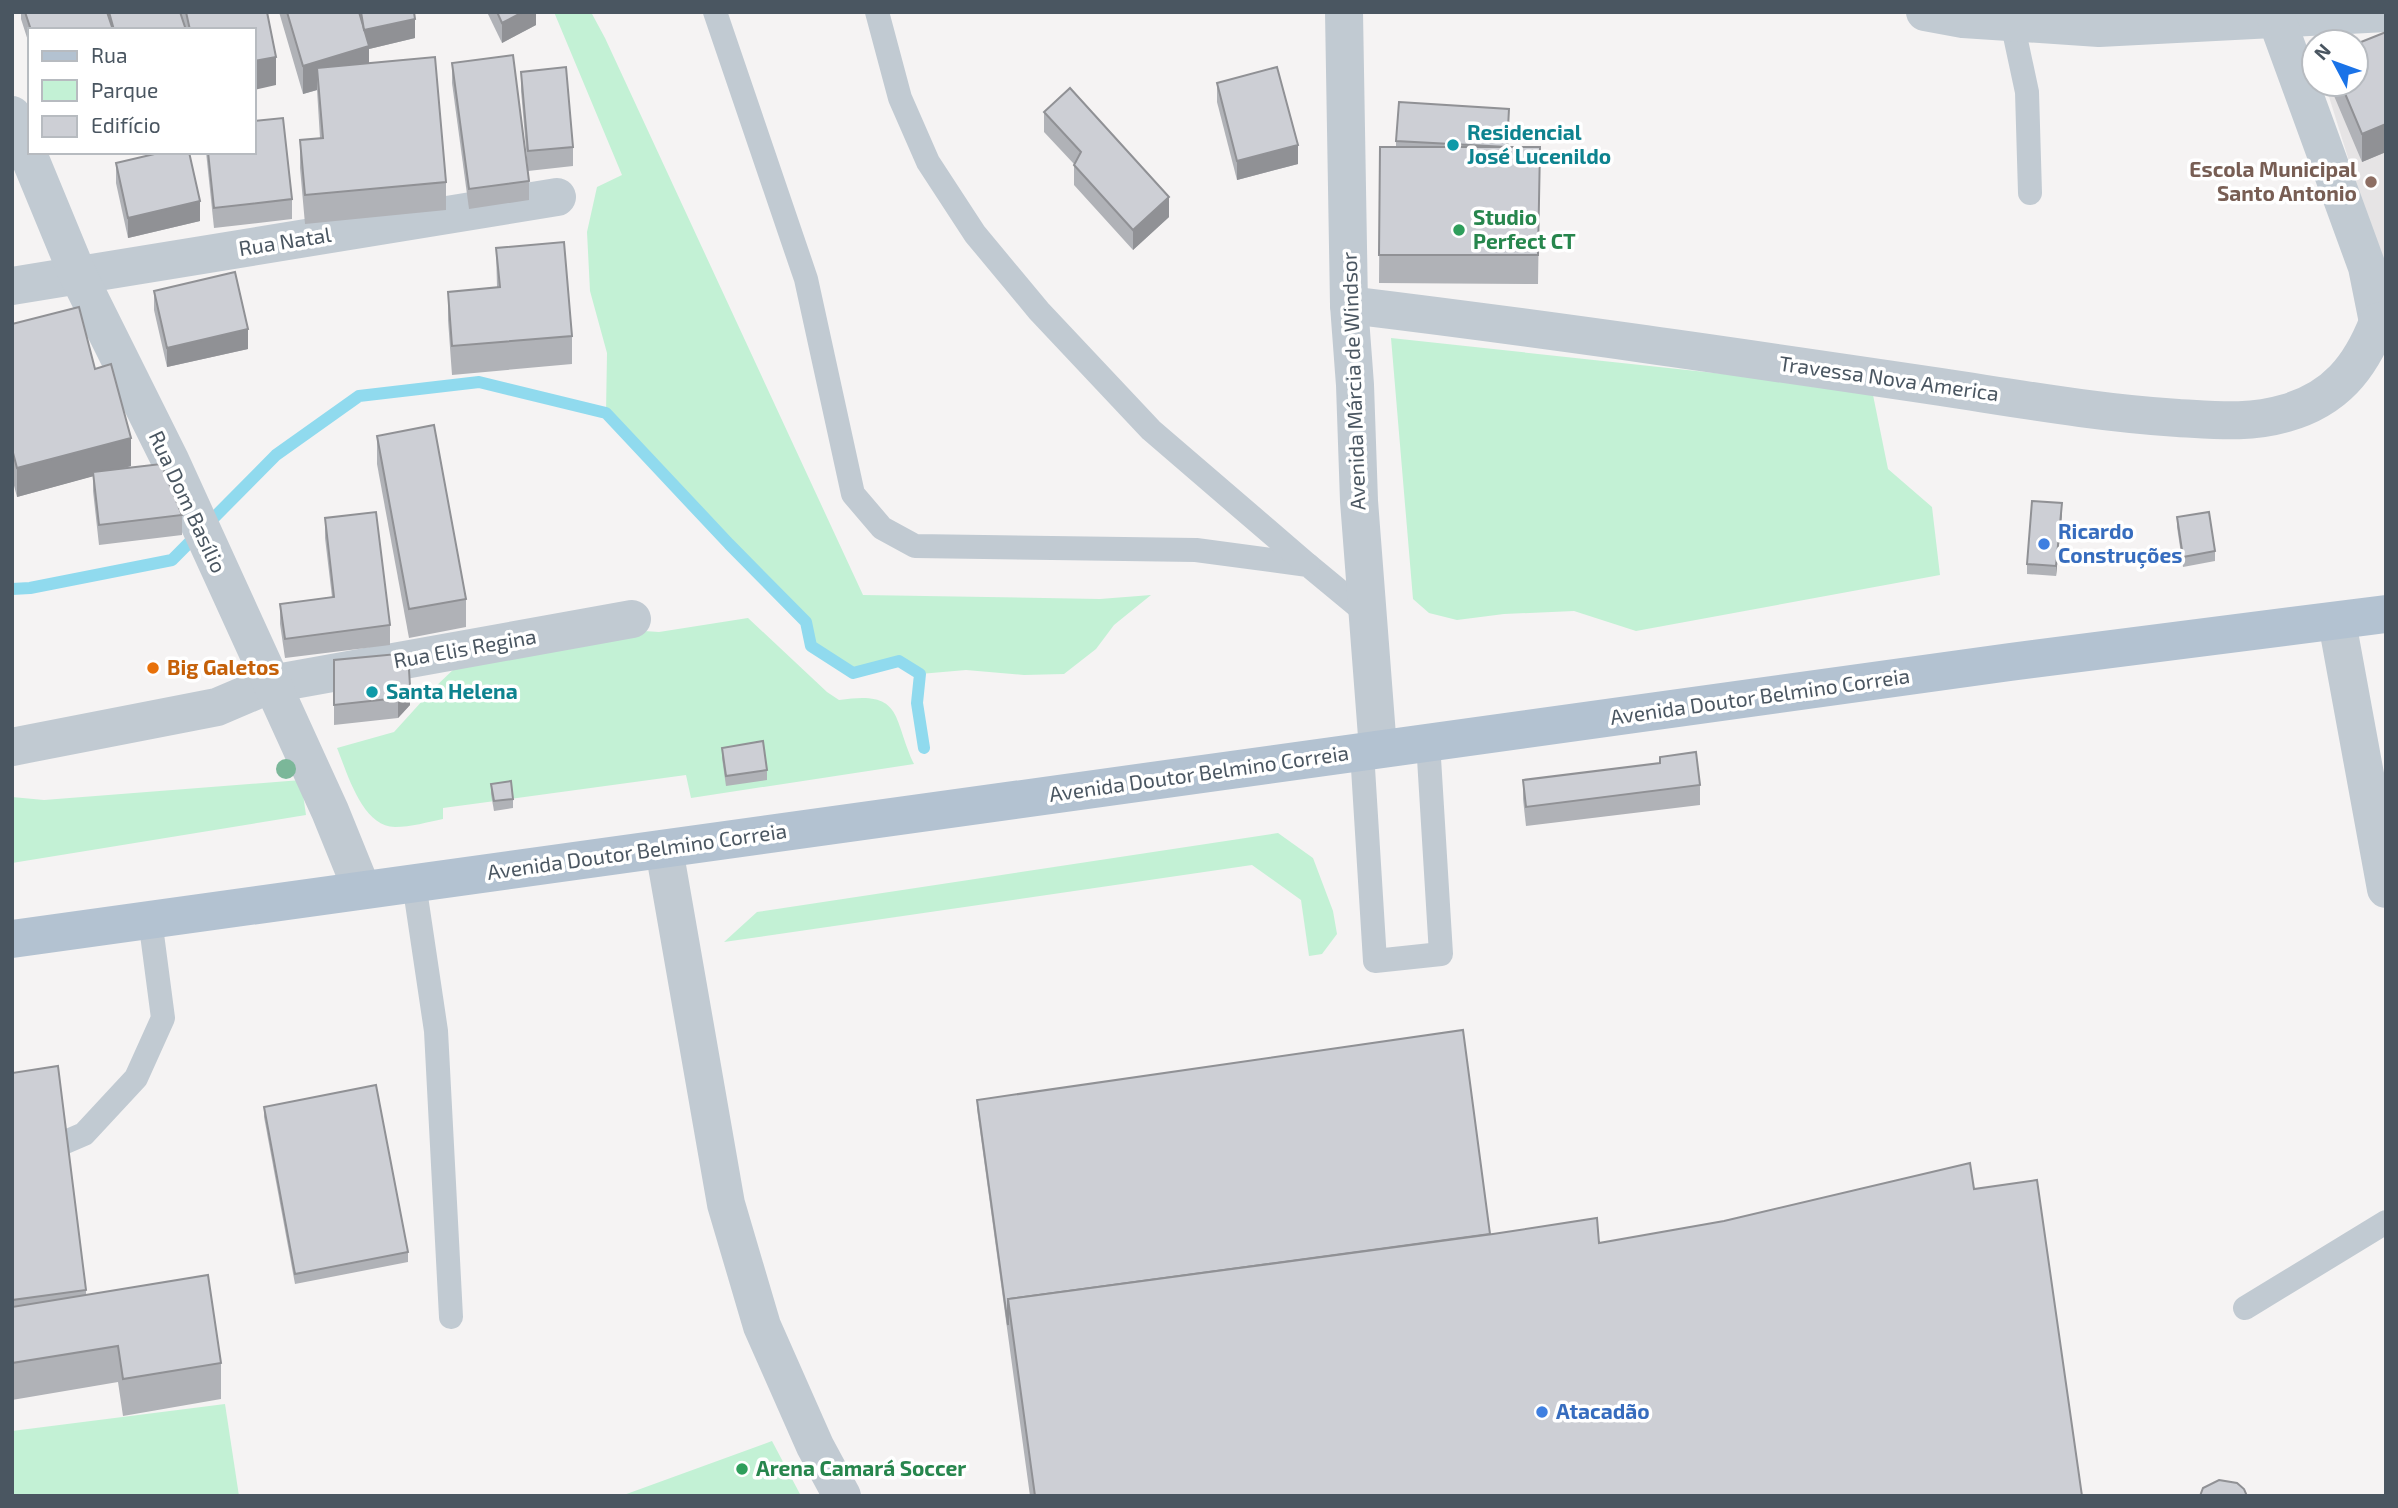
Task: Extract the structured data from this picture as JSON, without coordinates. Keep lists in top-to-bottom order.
{
  "streets": {
    "main road": ["Avenida Doutor Belmino Correia"],
    "street": [
      "Rua Natal",
      "Travessa Nova America",
      "Avenida Márcia de Windsor",
      "Rua Dom Basílio",
      "Rua Elis Regina"
    ]
  },
  "crossings": [
    ["Rua Natal", "Rua Dom Basílio"],
    ["Travessa Nova America", "Avenida Márcia de Windsor"],
    ["Avenida Márcia de Windsor", "Avenida Doutor Belmino Correia"],
    ["Rua Dom Basílio", "Rua Elis Regina"],
    ["Rua Dom Basílio", "Avenida Doutor Belmino Correia"]
  ],
  "places": [
    "Residencial José Lucenildo",
    "Escola Municipal Santo Antonio",
    "Studio Perfect CT",
    "Ricardo Construções",
    "Big Galetos",
    "Santa Helena",
    "Atacadão",
    "Arena Camará Soccer"
  ],
  "legend": ["Rua", "Parque", "Edifício"],
  "north": "top left"
}
